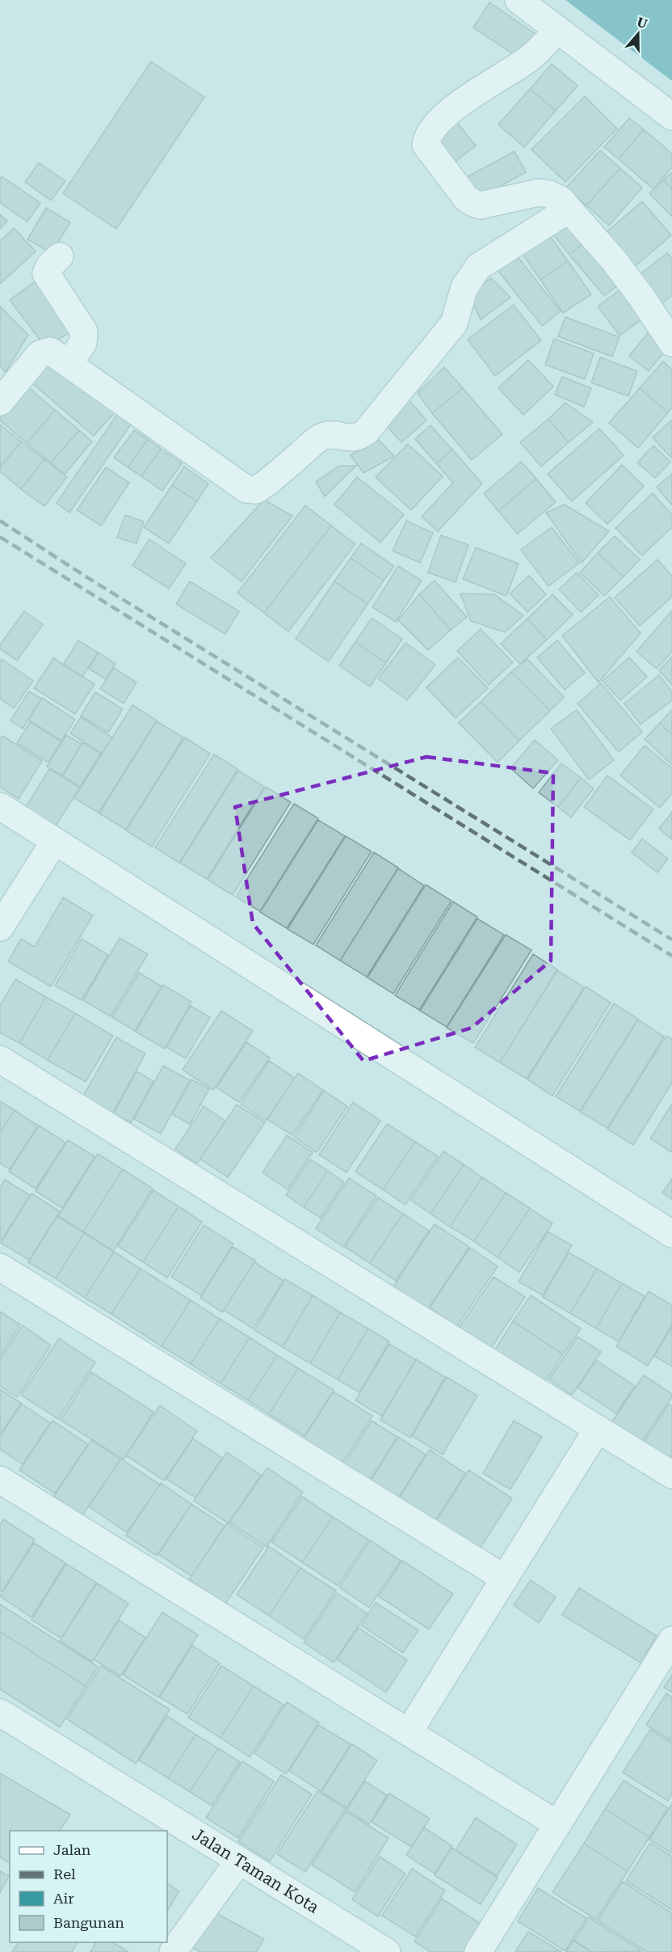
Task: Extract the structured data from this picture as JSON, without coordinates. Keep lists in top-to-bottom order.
{
  "streets": {
    "street": ["Jalan Taman Kota"]
  },
  "legend": [
    "Jalan",
    "Rel",
    "Air",
    "Bangunan"
  ],
  "north": "top"
}
